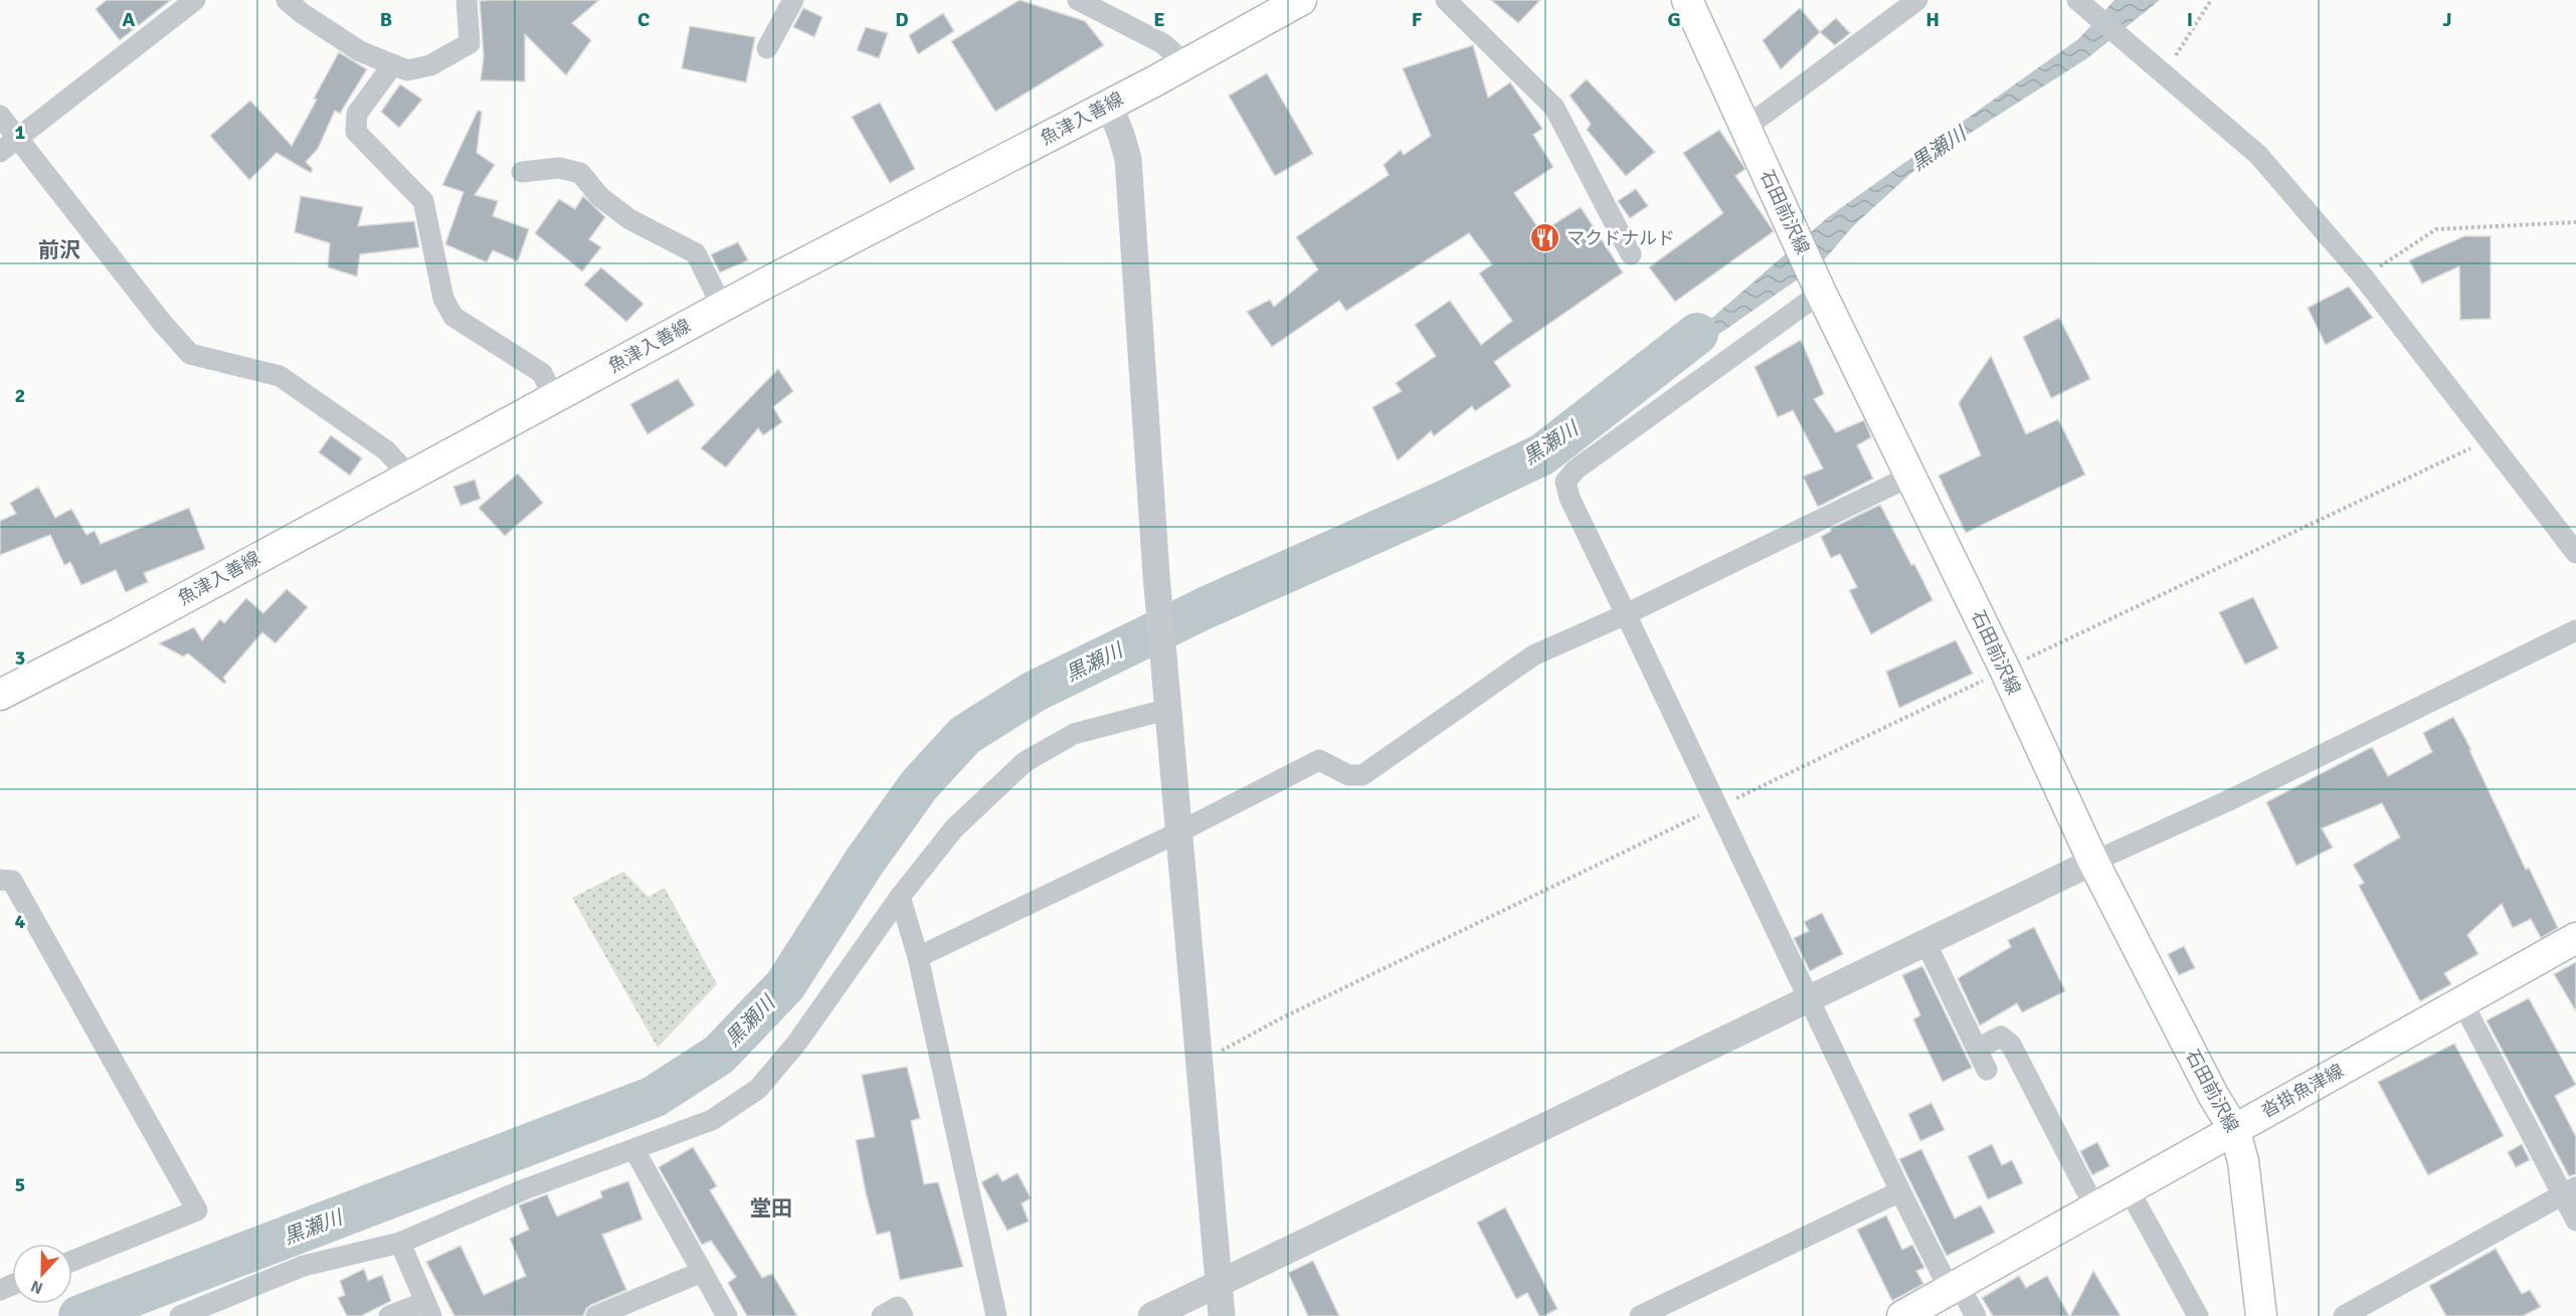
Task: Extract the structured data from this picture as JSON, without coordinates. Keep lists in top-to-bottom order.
{
  "streets": {
    "main road": ["魚津入善線", "石田前沢線", "沓掛魚津線"]
  },
  "crossings": [
    ["石田前沢線", "沓掛魚津線"]
  ],
  "districts": ["前沢", "堂田"],
  "water": ["黒瀬川"],
  "places": {
    "restaurant": ["マクドナルド"]
  },
  "north": "bottom",
  "grid": {
    "columns": [
      "A",
      "B",
      "C",
      "D",
      "E",
      "F",
      "G",
      "H",
      "I",
      "J"
    ],
    "rows": [
      "1",
      "2",
      "3",
      "4",
      "5"
    ]
  }
}
